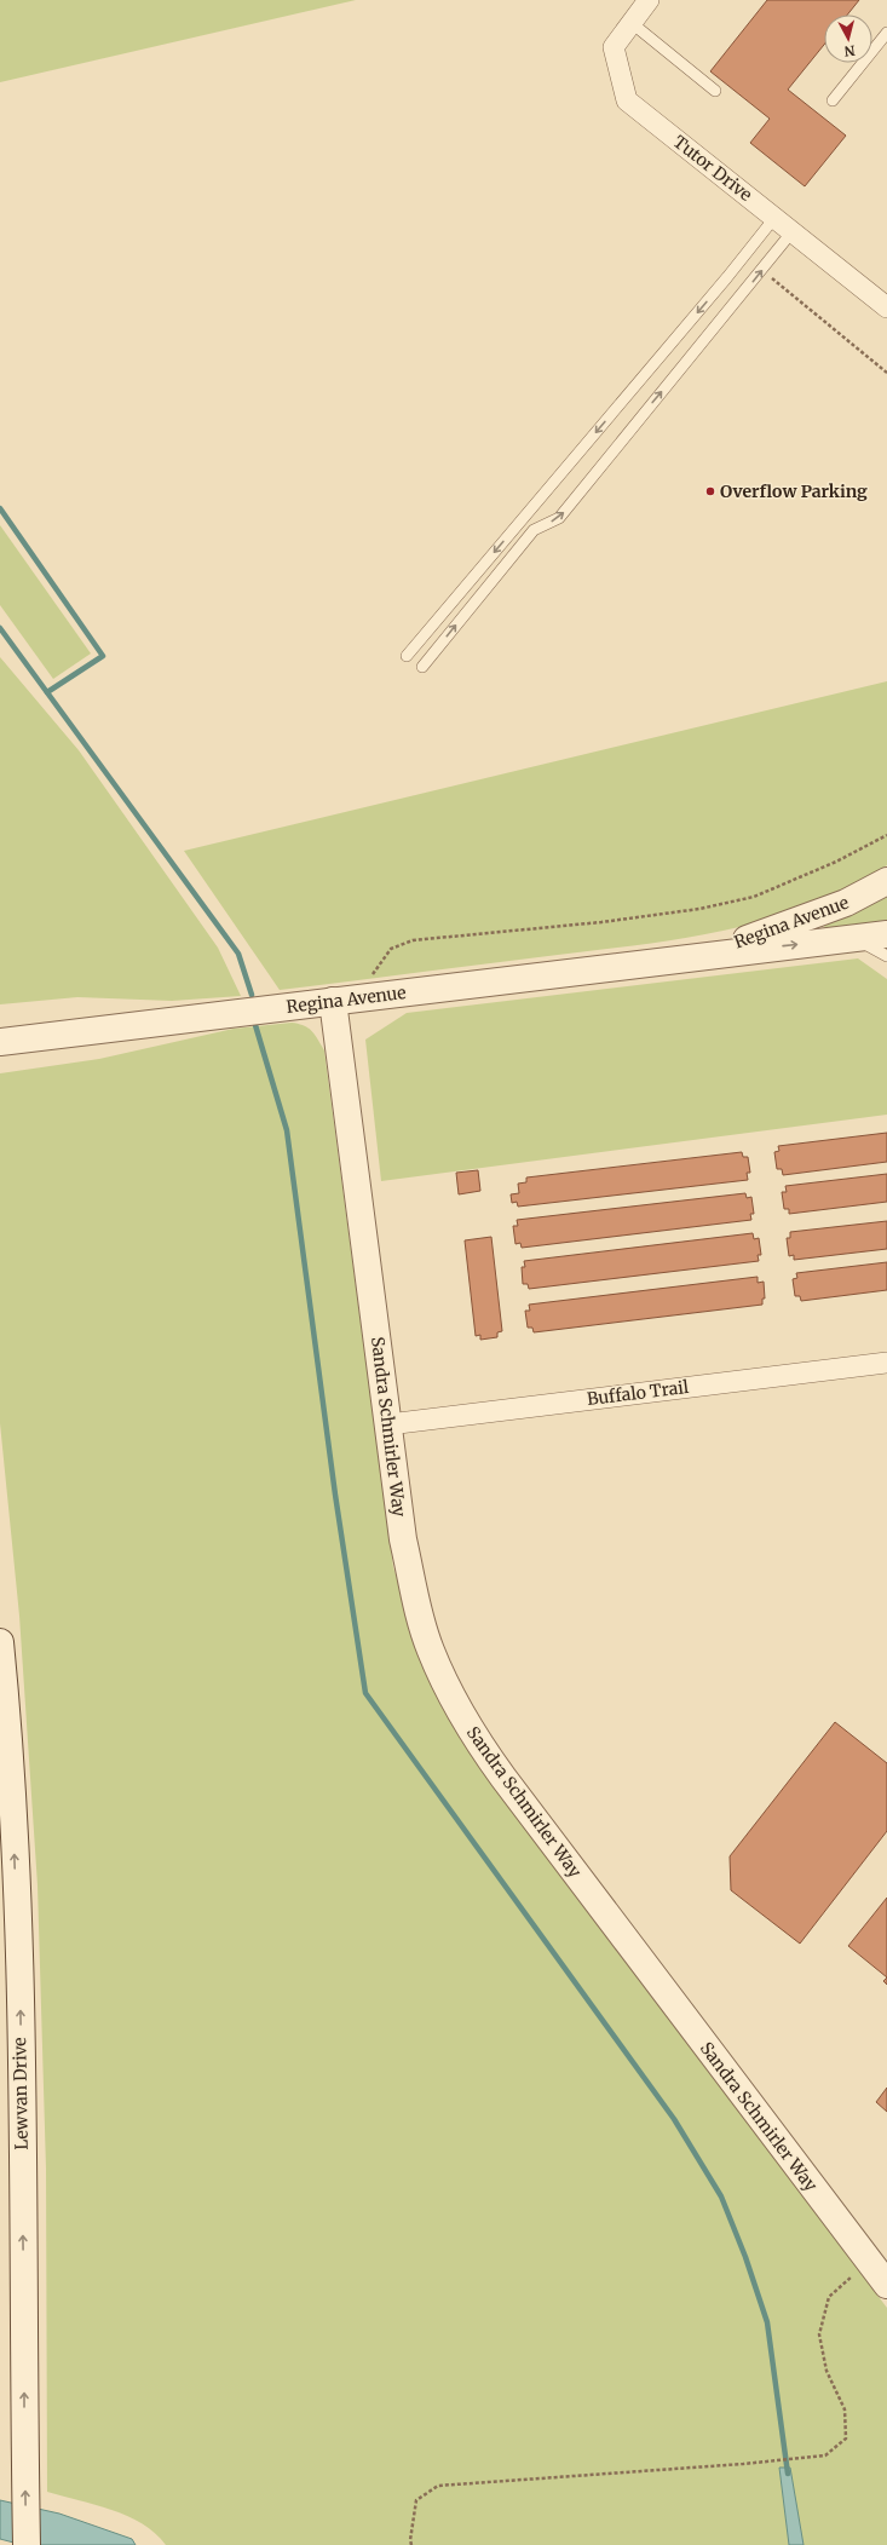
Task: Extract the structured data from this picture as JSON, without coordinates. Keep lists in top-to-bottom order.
{
  "streets": {
    "street": [
      "Tutor Drive",
      "Regina Avenue",
      "Buffalo Trail",
      "Sandra Schmirler Way",
      "Lewvan Drive"
    ]
  },
  "crossings": [
    ["Regina Avenue", "Sandra Schmirler Way"],
    ["Buffalo Trail", "Sandra Schmirler Way"]
  ],
  "one_way": ["Lewvan Drive"],
  "places": ["Overflow Parking"],
  "north": "bottom"
}
